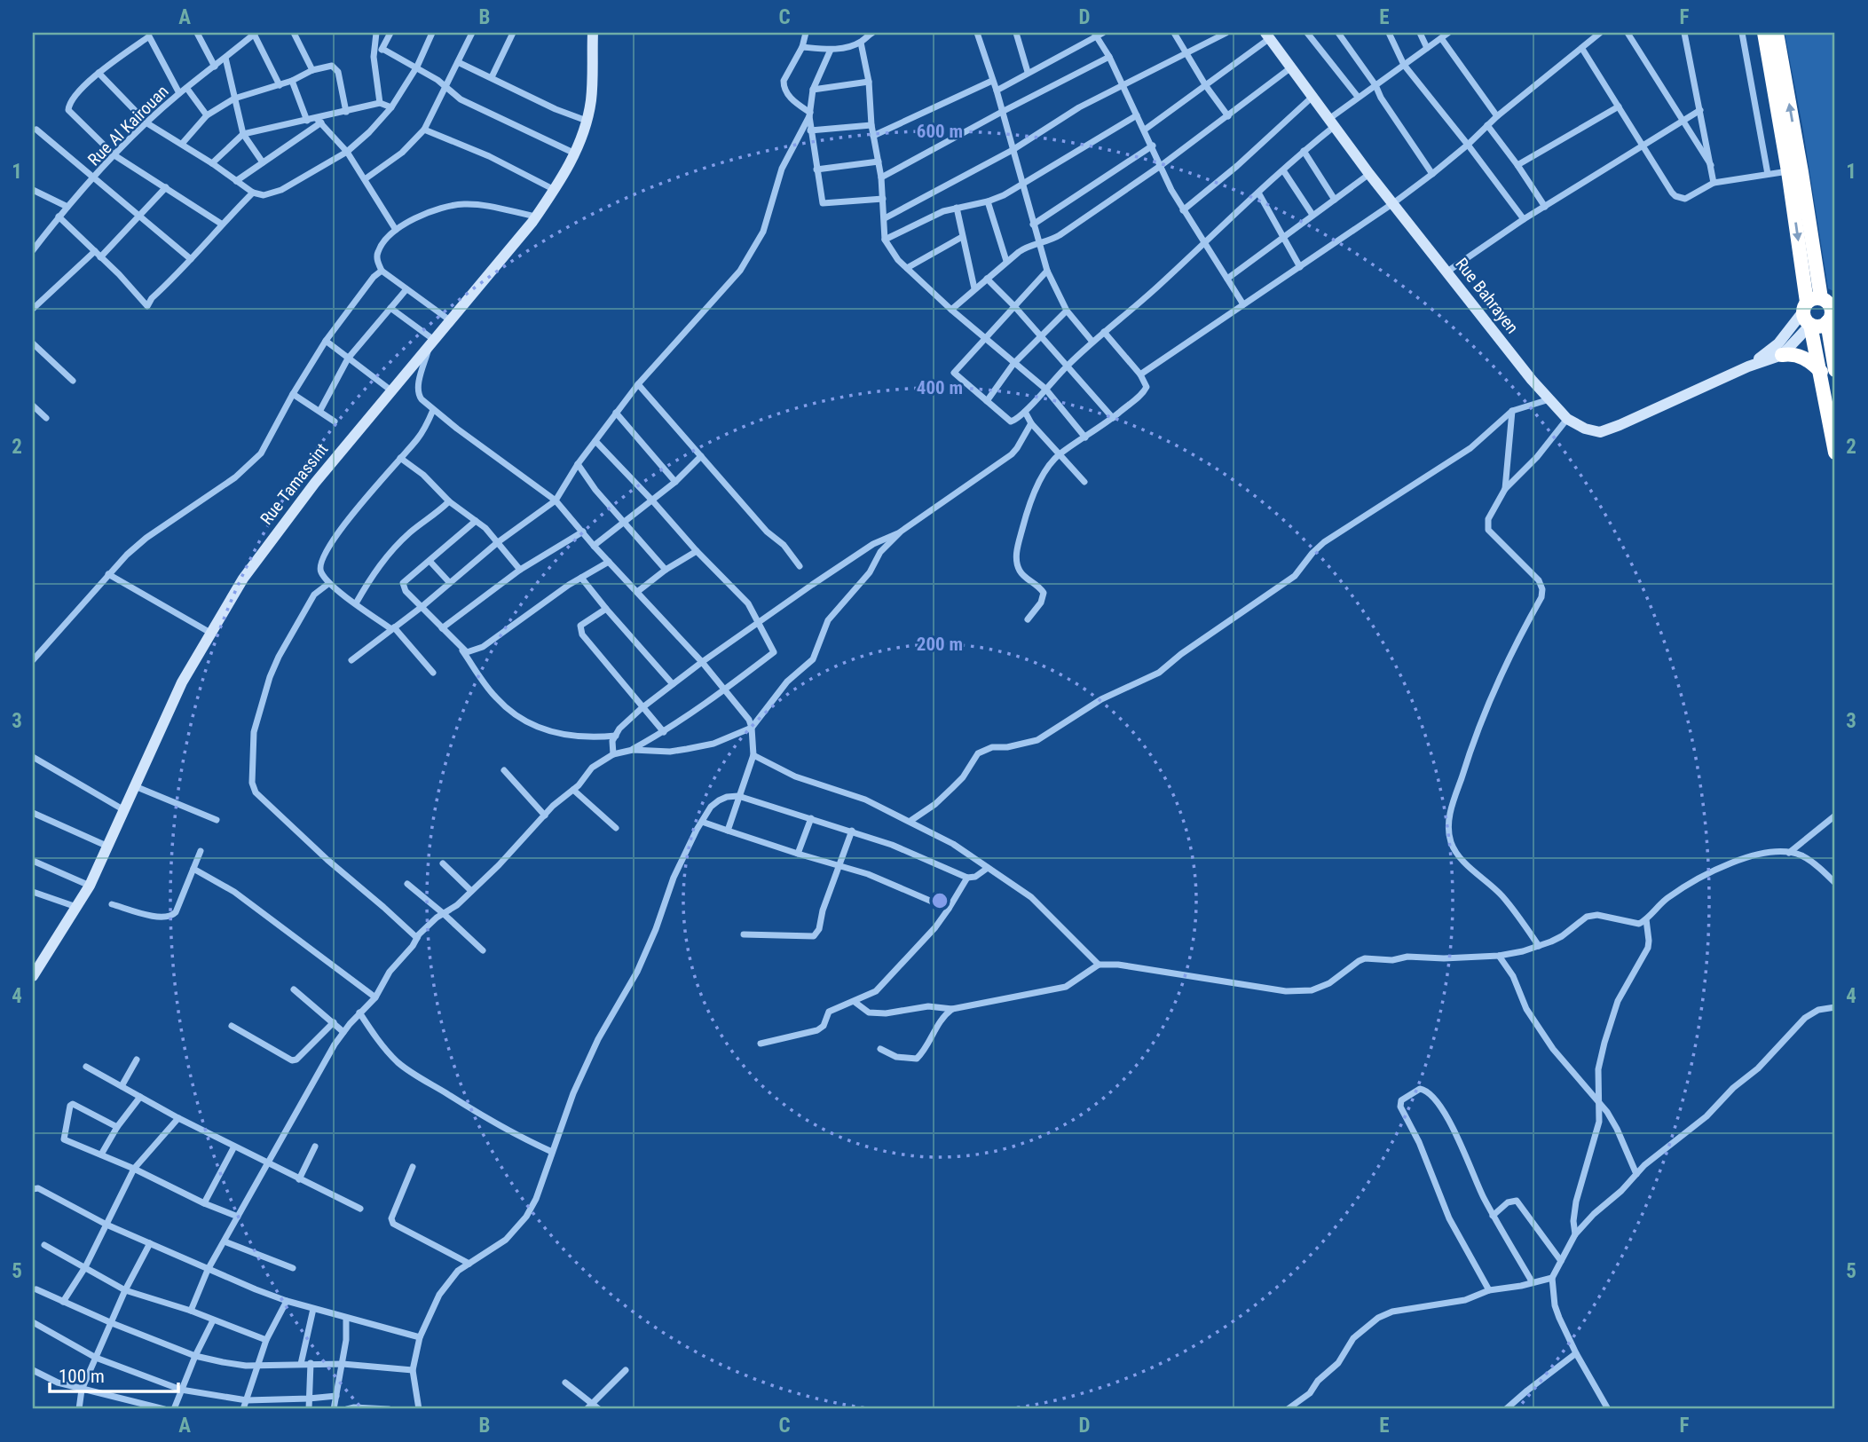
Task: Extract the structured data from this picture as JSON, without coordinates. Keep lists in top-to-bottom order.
{
  "streets": {
    "main road": ["Rue Bahrayen", "Rue Tamassint"],
    "street": ["Rue Al Kairouan"]
  },
  "scale_bar": "100 m",
  "grid": {
    "columns": [
      "A",
      "B",
      "C",
      "D",
      "E",
      "F"
    ],
    "rows": [
      "1",
      "2",
      "3",
      "4",
      "5"
    ]
  },
  "rings": ["600 m", "400 m", "200 m"]
}
